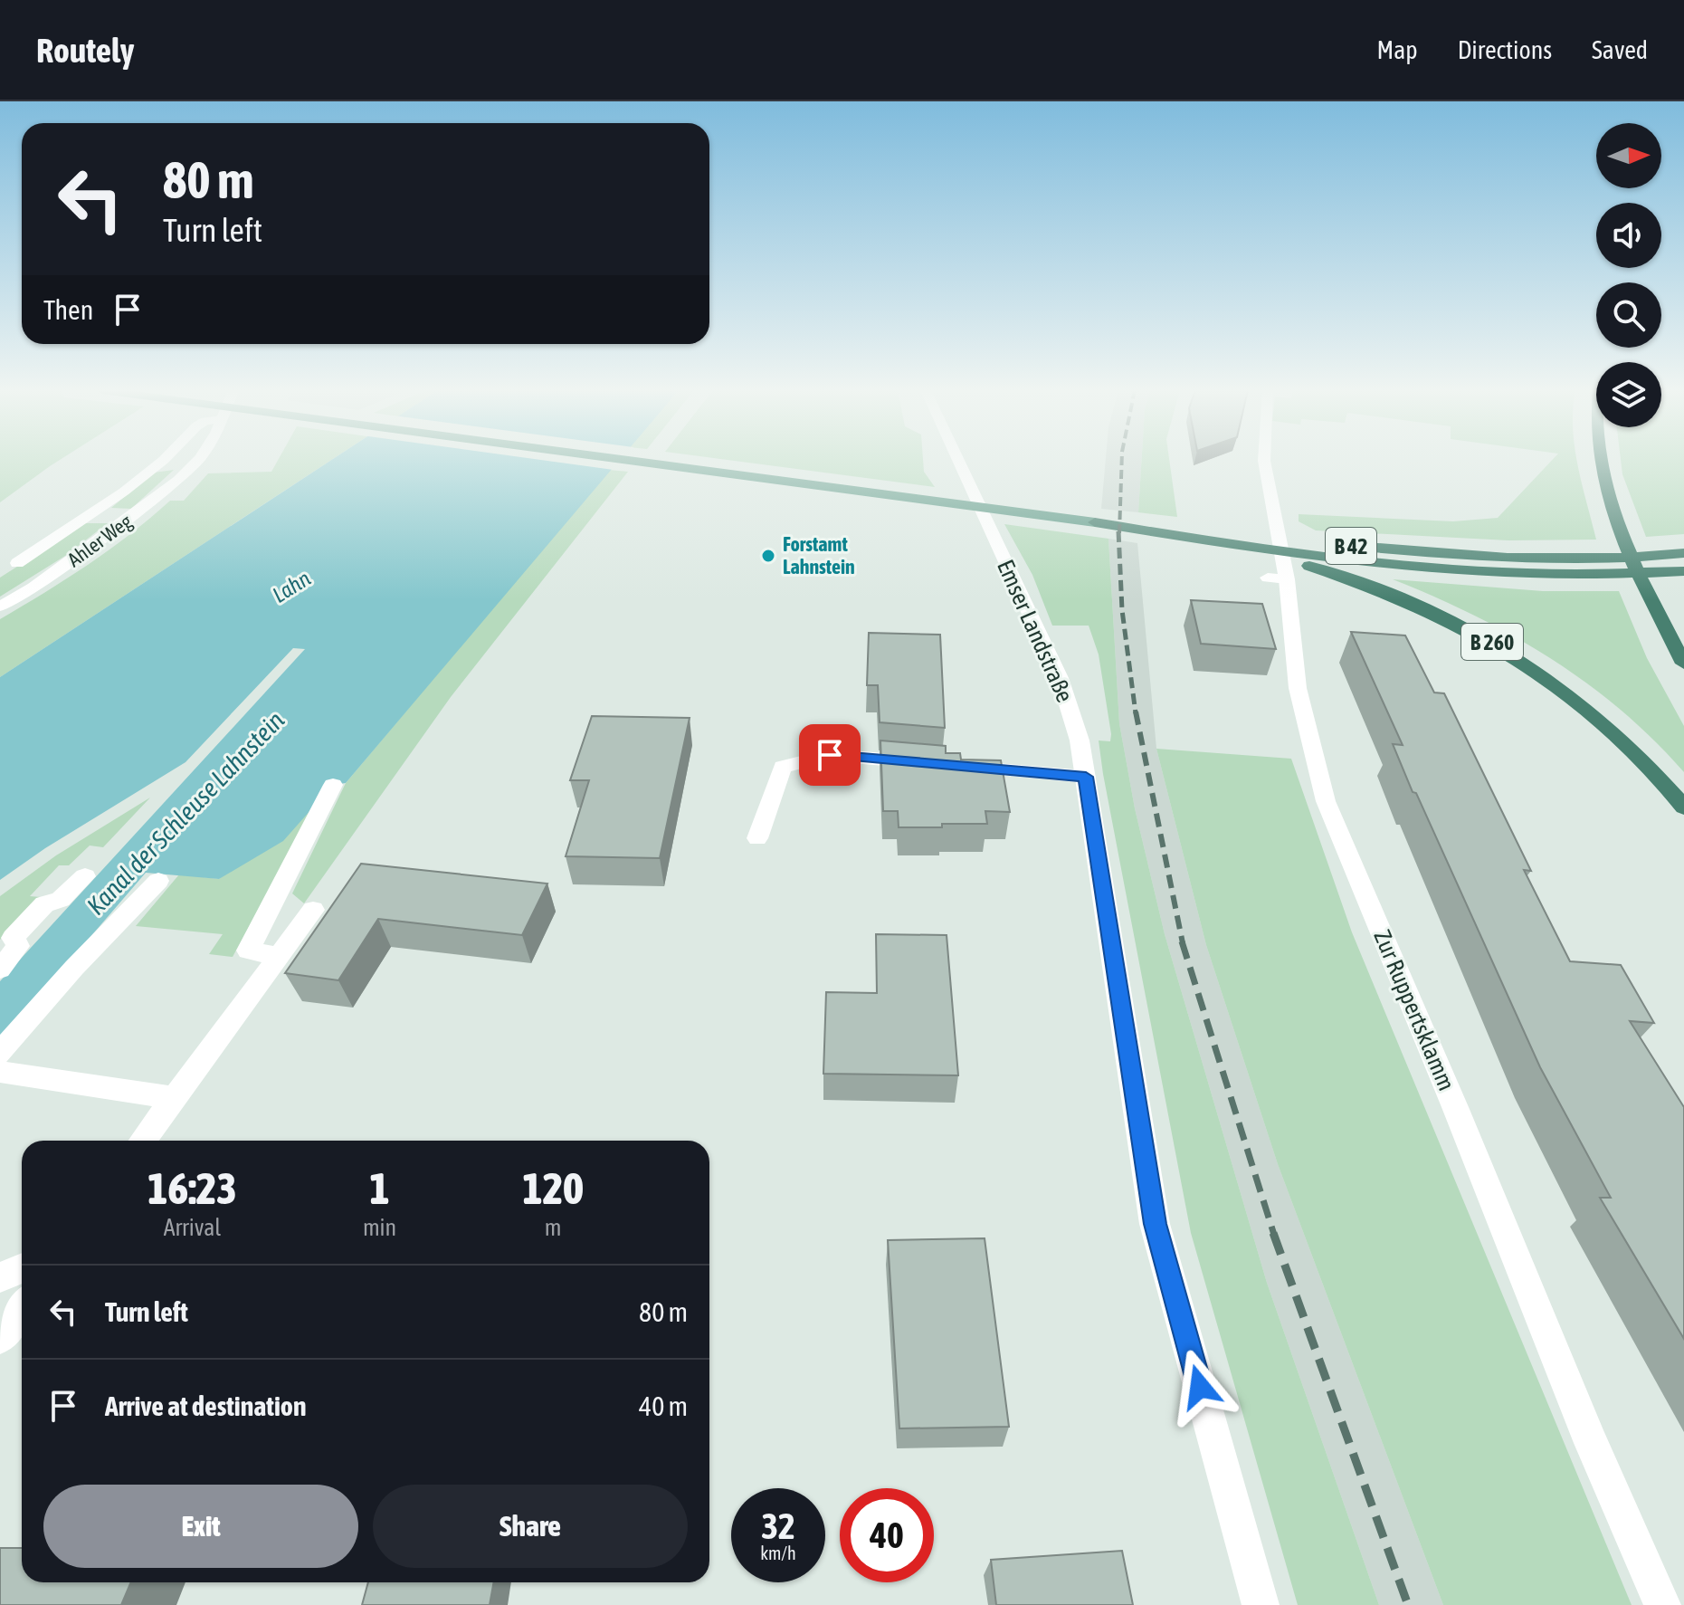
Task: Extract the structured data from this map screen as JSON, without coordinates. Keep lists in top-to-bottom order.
{
  "streets": {
    "highway": ["B 42", "B 260"],
    "street": ["Ahler Weg", "Emser Landstraße", "Zur Ruppertsklamm"]
  },
  "crossings": [
    ["B 42", "B 260"]
  ],
  "water": ["Lahn", "Kanal der Schleuse Lahnstein"],
  "places": ["Forstamt Lahnstein"],
  "north": "right",
  "page": {
    "header": "Routely",
    "nav": ["Map", "Directions", "Saved"],
    "turn": ["80 m", "Turn left"],
    "then": "Then",
    "eta": [
      "16:23",
      "Arrival",
      "1",
      "min",
      "120",
      "m"
    ],
    "list": [
      {
        "name": "Turn left",
        "value": "80 m"
      },
      {
        "name": "Arrive at destination",
        "value": "40 m"
      }
    ],
    "buttons": ["Exit", "Share"],
    "speed": "32 km/h",
    "limit": "40"
  }
}
